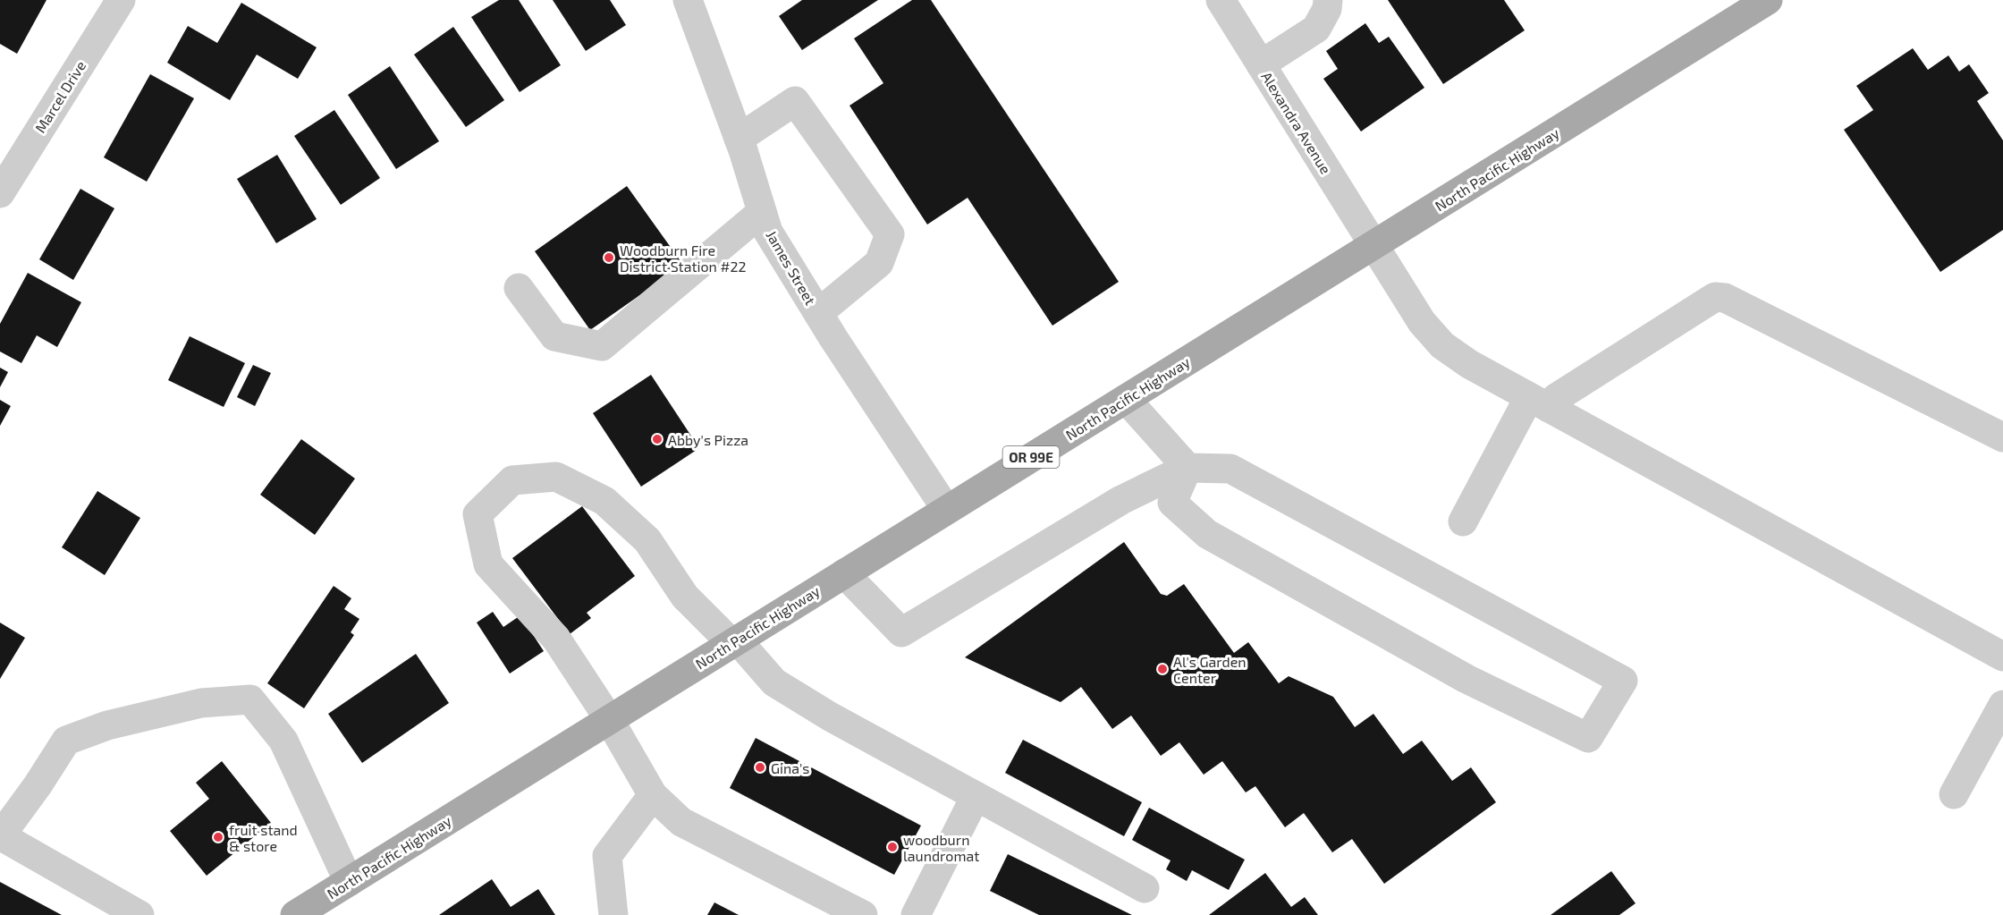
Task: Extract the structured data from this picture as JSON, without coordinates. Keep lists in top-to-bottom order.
{
  "streets": {
    "main road": ["North Pacific Highway", "OR 99E"],
    "street": ["Marcel Drive", "Alexandra Avenue", "James Street"]
  },
  "crossings": [
    ["Alexandra Avenue", "North Pacific Highway"],
    ["North Pacific Highway", "James Street"]
  ],
  "places": [
    "Woodburn Fire District Station #22",
    "Abby's Pizza",
    "Al's Garden Center",
    "Gina's",
    "fruit stand & store",
    "woodburn laundromat"
  ]
}
